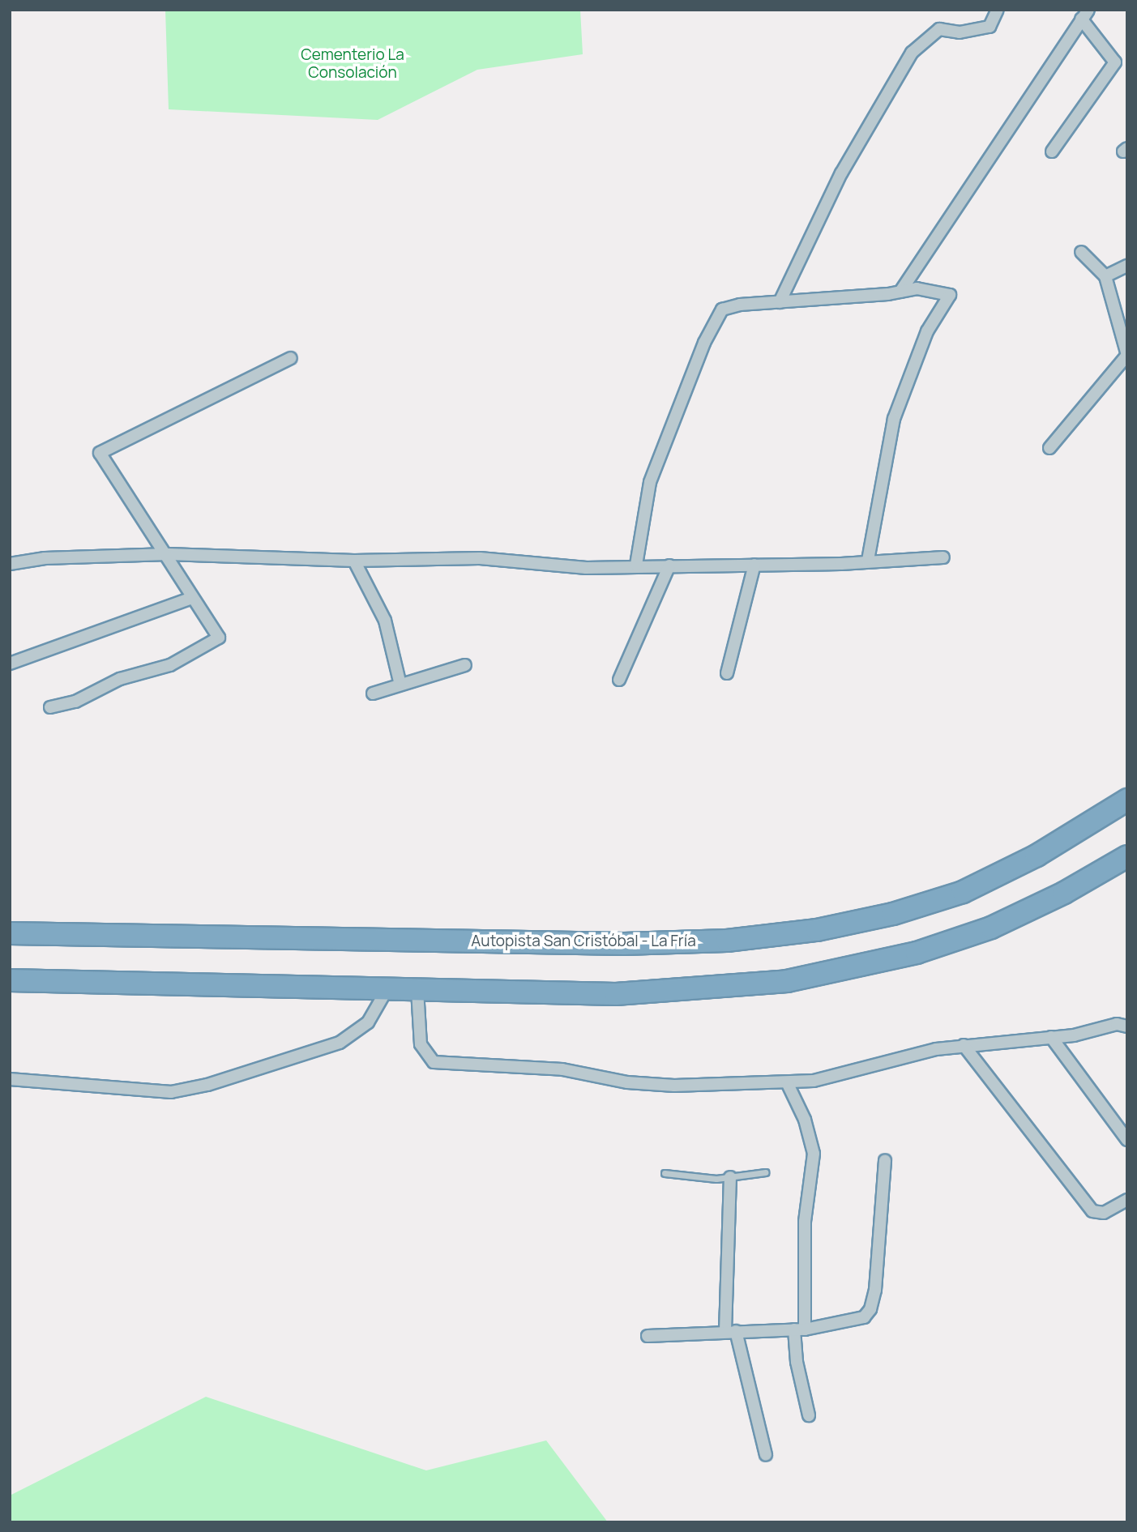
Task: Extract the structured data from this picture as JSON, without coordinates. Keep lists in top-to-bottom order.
{
  "streets": {
    "highway": ["Autopista San Cristóbal - La Fría"]
  },
  "parks": ["Cementerio La Consolación"]
}
